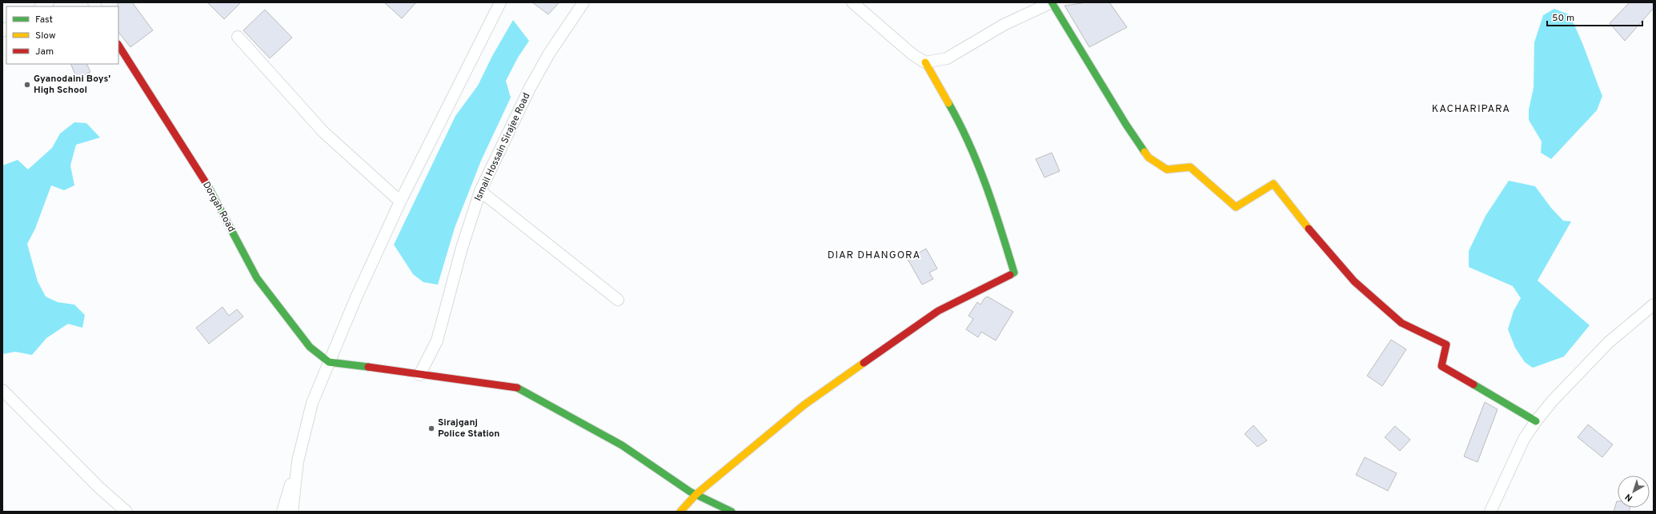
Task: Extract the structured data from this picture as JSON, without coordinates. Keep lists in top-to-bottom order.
{
  "streets": {
    "street": ["Ismail Hossain Sirajee Road", "Dorgah Road"]
  },
  "districts": ["KACHARIPARA", "DIAR DHANGORA"],
  "places": ["Gyanodaini Boys' High School", "Sirajganj Police Station"],
  "legend": ["Fast", "Slow", "Jam"],
  "scale_bar": "50 m",
  "north": "bottom left"
}
